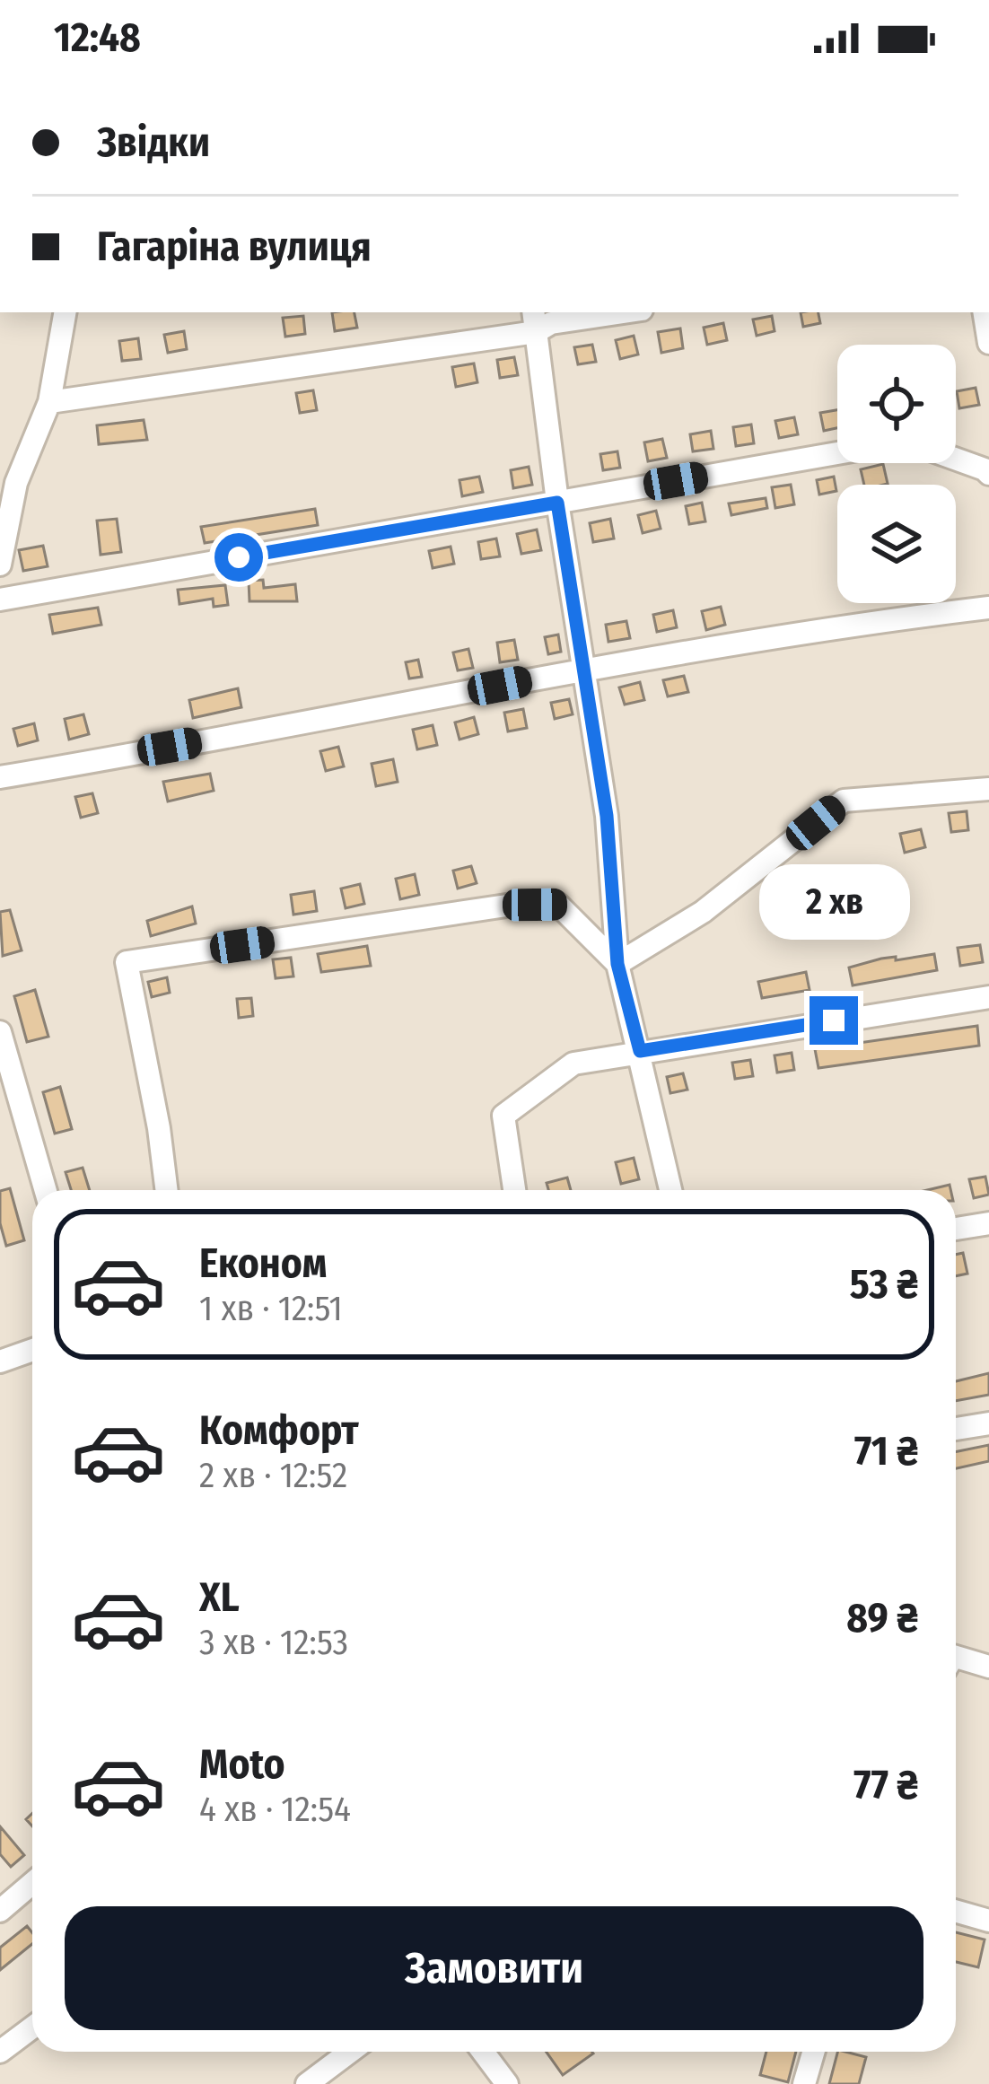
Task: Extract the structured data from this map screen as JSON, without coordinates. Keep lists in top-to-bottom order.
{
  "page": {
    "status": "12:48",
    "banner": ["Звідки", "Гагаріна вулиця"],
    "bubble": "2 хв",
    "list": [
      {
        "name": "Економ",
        "note": "1 хв · 12:51",
        "value": "53 ₴"
      },
      {
        "name": "Комфорт",
        "note": "2 хв · 12:52",
        "value": "71 ₴"
      },
      {
        "name": "XL",
        "note": "3 хв · 12:53",
        "value": "89 ₴"
      },
      {
        "name": "Moto",
        "note": "4 хв · 12:54",
        "value": "77 ₴"
      }
    ],
    "buttons": "Замовити"
  }
}
